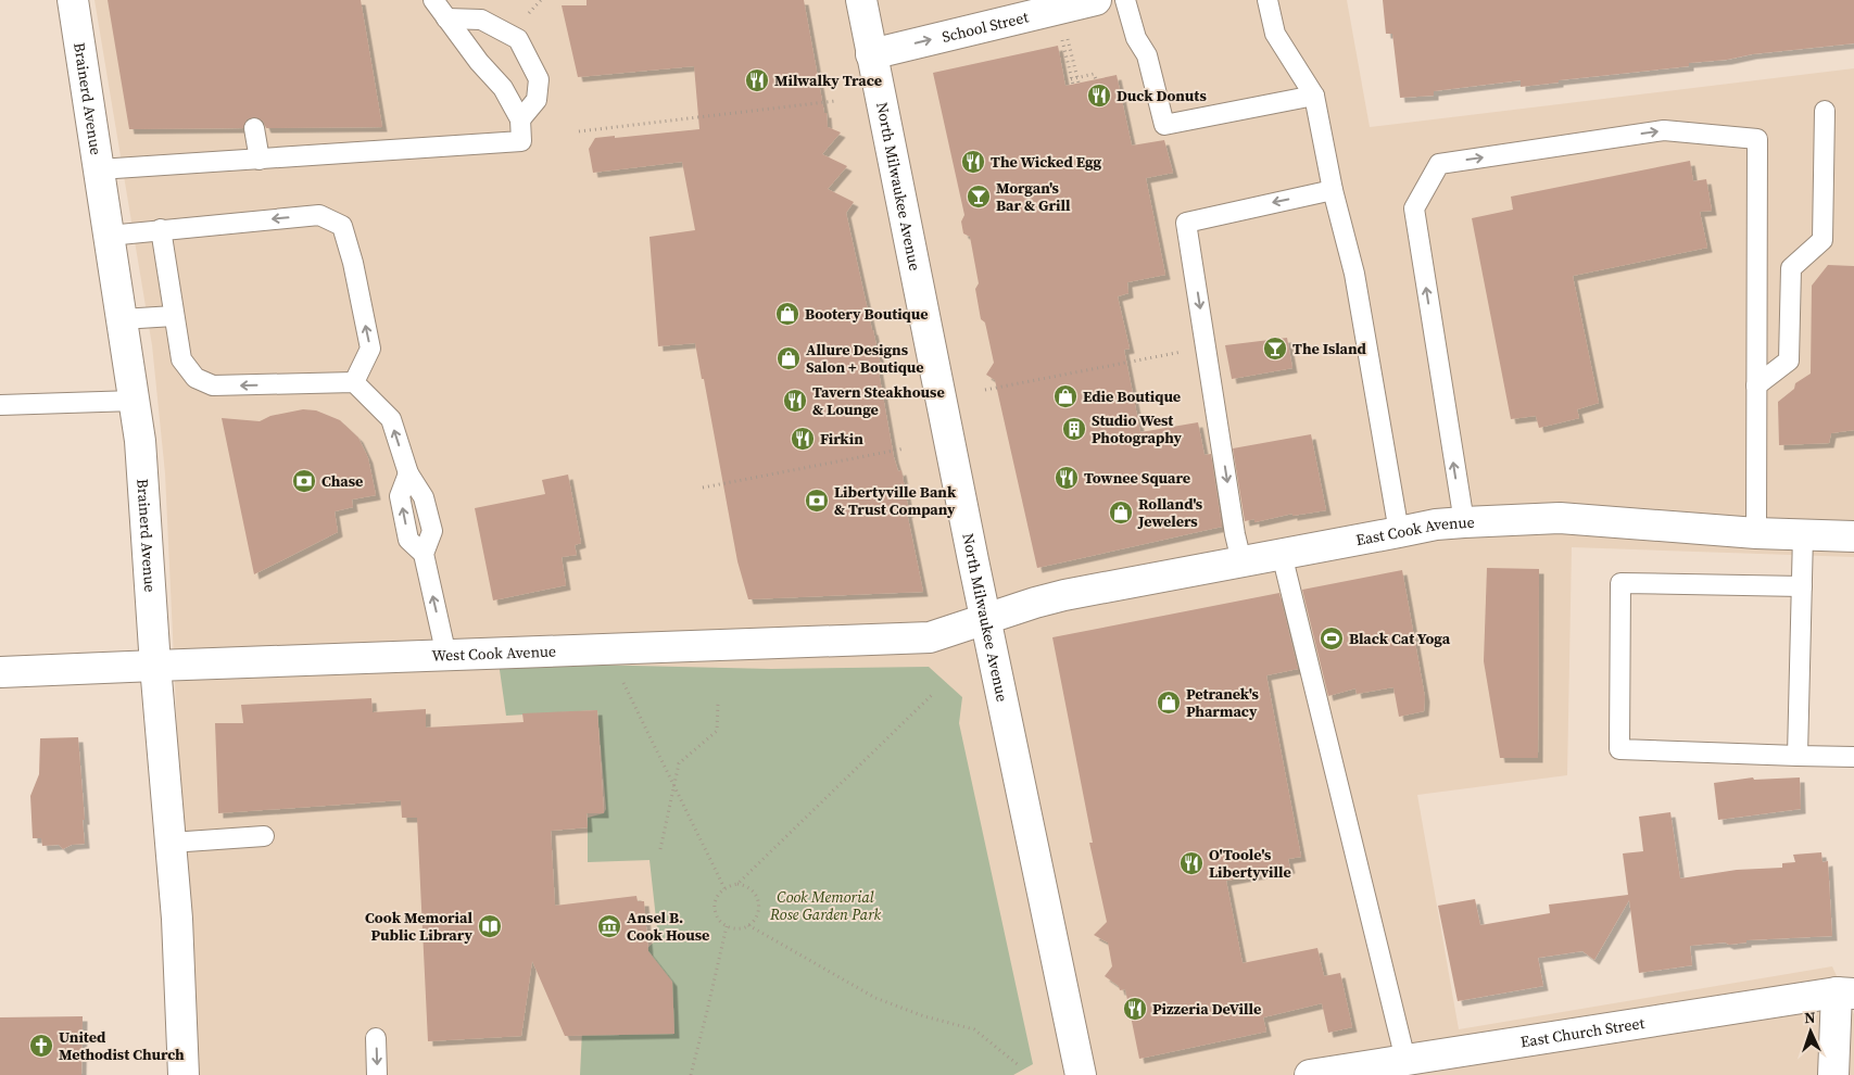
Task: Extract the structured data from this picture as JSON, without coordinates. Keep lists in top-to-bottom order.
{
  "streets": {
    "street": [
      "School Street",
      "Brainerd Avenue",
      "North Milwaukee Avenue",
      "East Cook Avenue",
      "West Cook Avenue",
      "East Church Street"
    ]
  },
  "crossings": [
    ["School Street", "North Milwaukee Avenue"],
    ["Brainerd Avenue", "West Cook Avenue"],
    ["North Milwaukee Avenue", "East Cook Avenue"],
    ["North Milwaukee Avenue", "West Cook Avenue"],
    ["East Cook Avenue", "West Cook Avenue"]
  ],
  "one_way": ["School Street"],
  "parks": ["Cook Memorial Rose Garden Park"],
  "places": {
    "restaurant": [
      "Milwalky Trace",
      "Duck Donuts",
      "The Wicked Egg",
      "Tavern Steakhouse & Lounge",
      "Firkin",
      "Townee Square",
      "O'Toole's Libertyville",
      "Pizzeria DeVille"
    ],
    "bar": ["Morgan's Bar & Grill", "The Island"],
    "shop": [
      "Bootery Boutique",
      "Allure Designs Salon + Boutique",
      "Edie Boutique",
      "Rolland's Jewelers",
      "Petranek's Pharmacy"
    ],
    "building": ["Studio West Photography"],
    "bank": ["Chase", "Libertyville Bank & Trust Company"],
    "sports": ["Black Cat Yoga"],
    "library": ["Cook Memorial Public Library"],
    "museum": ["Ansel B. Cook House"],
    "church": ["United Methodist Church"]
  },
  "north": "top"
}
